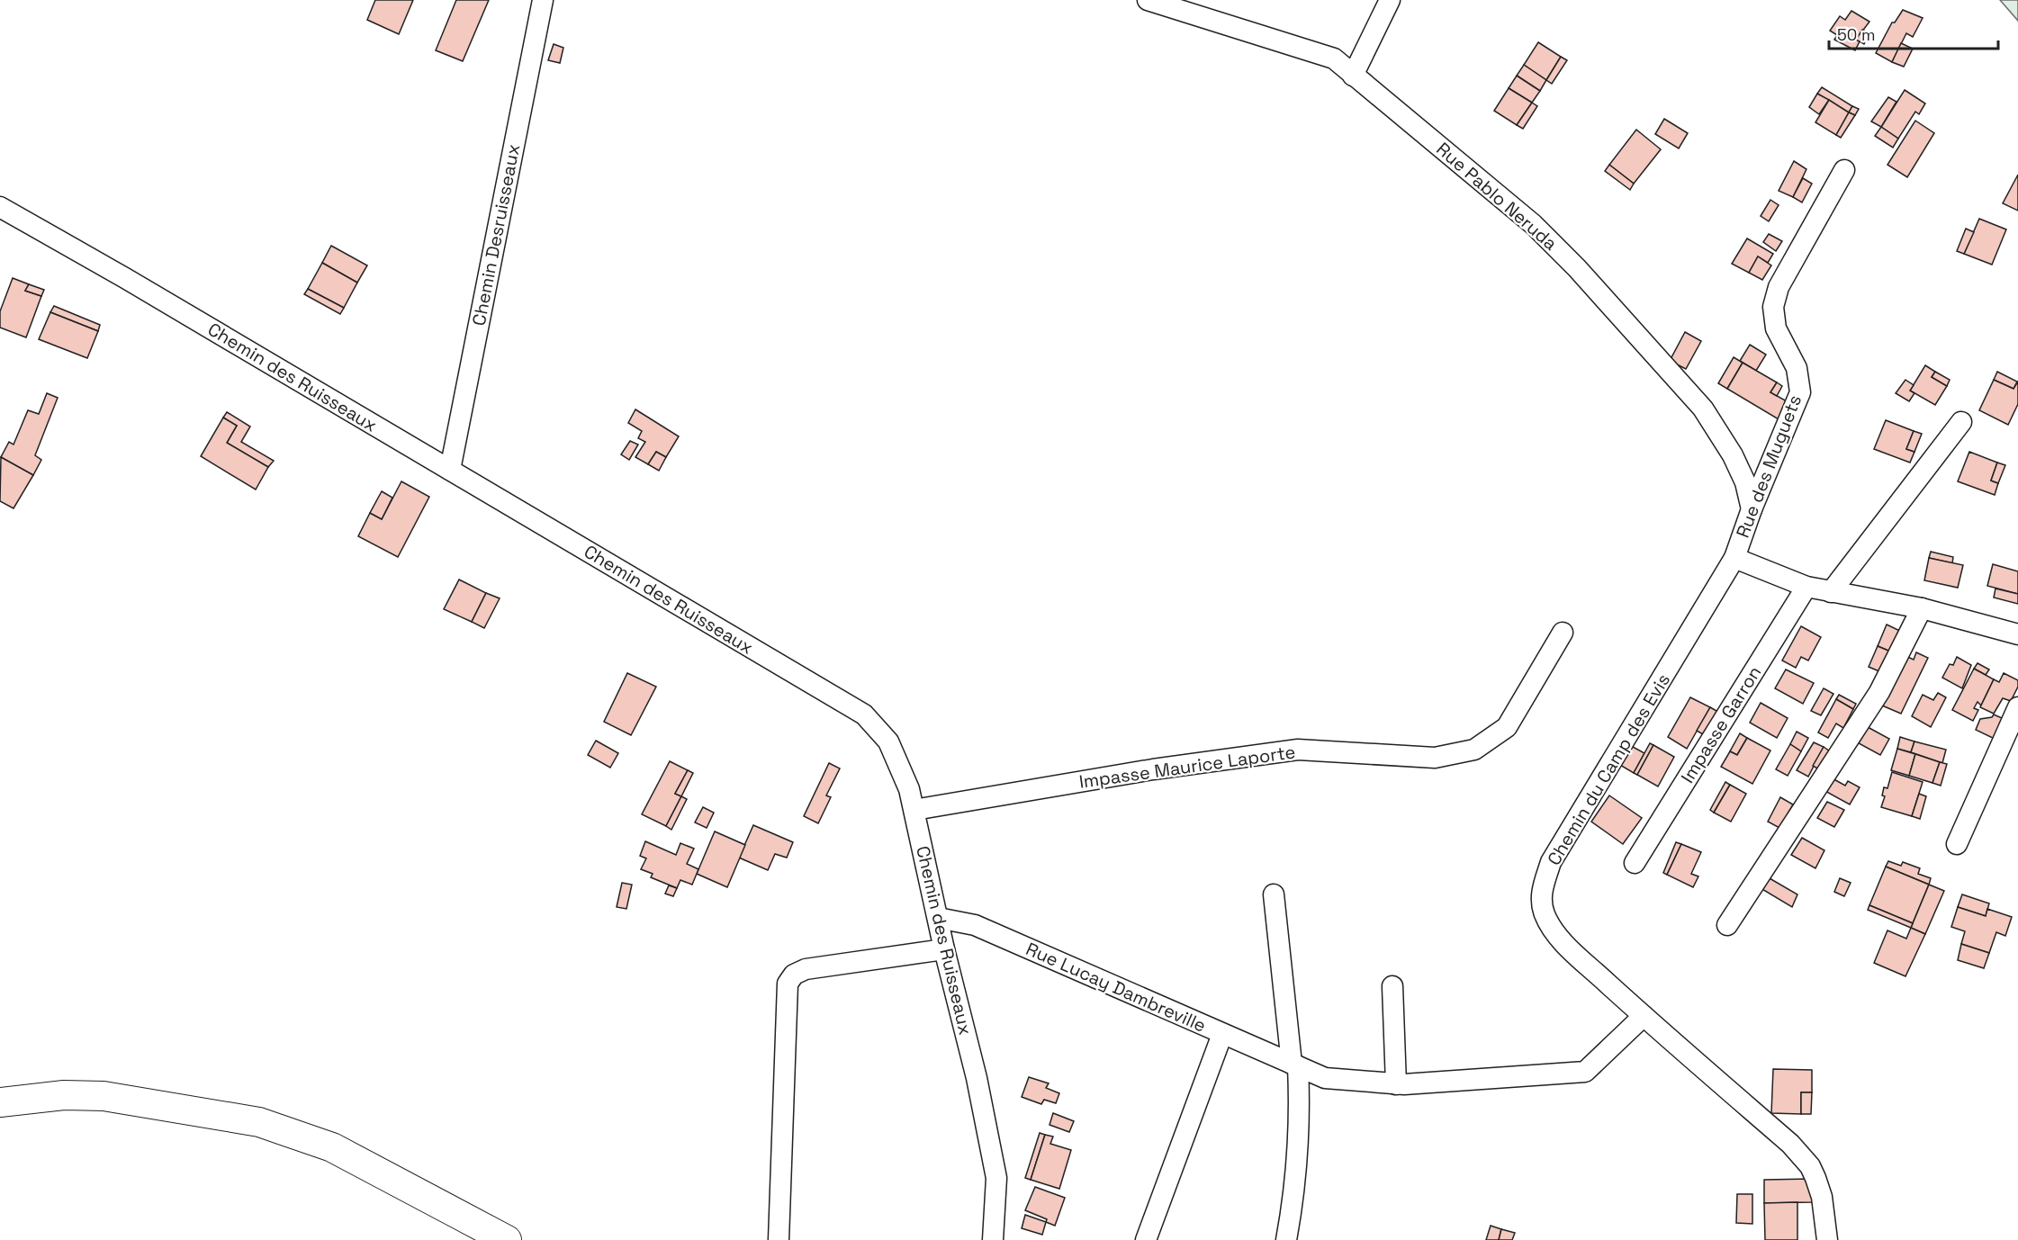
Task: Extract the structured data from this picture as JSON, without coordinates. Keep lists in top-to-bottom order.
{
  "streets": {
    "street": [
      "Rue Pablo Neruda",
      "Chemin Desruisseaux",
      "Chemin des Ruisseaux",
      "Rue des Muguets",
      "Impasse Garron",
      "Impasse Maurice Laporte",
      "Chemin du Camp des Evis",
      "Rue Lucay Dambreville"
    ]
  },
  "crossings": [
    ["Rue Pablo Neruda", "Rue des Muguets"],
    ["Chemin Desruisseaux", "Chemin des Ruisseaux"],
    ["Chemin des Ruisseaux", "Impasse Maurice Laporte"],
    ["Chemin des Ruisseaux", "Rue Lucay Dambreville"],
    ["Rue des Muguets", "Chemin du Camp des Evis"],
    ["Chemin du Camp des Evis", "Rue Lucay Dambreville"]
  ],
  "scale_bar": "50 m"
}
